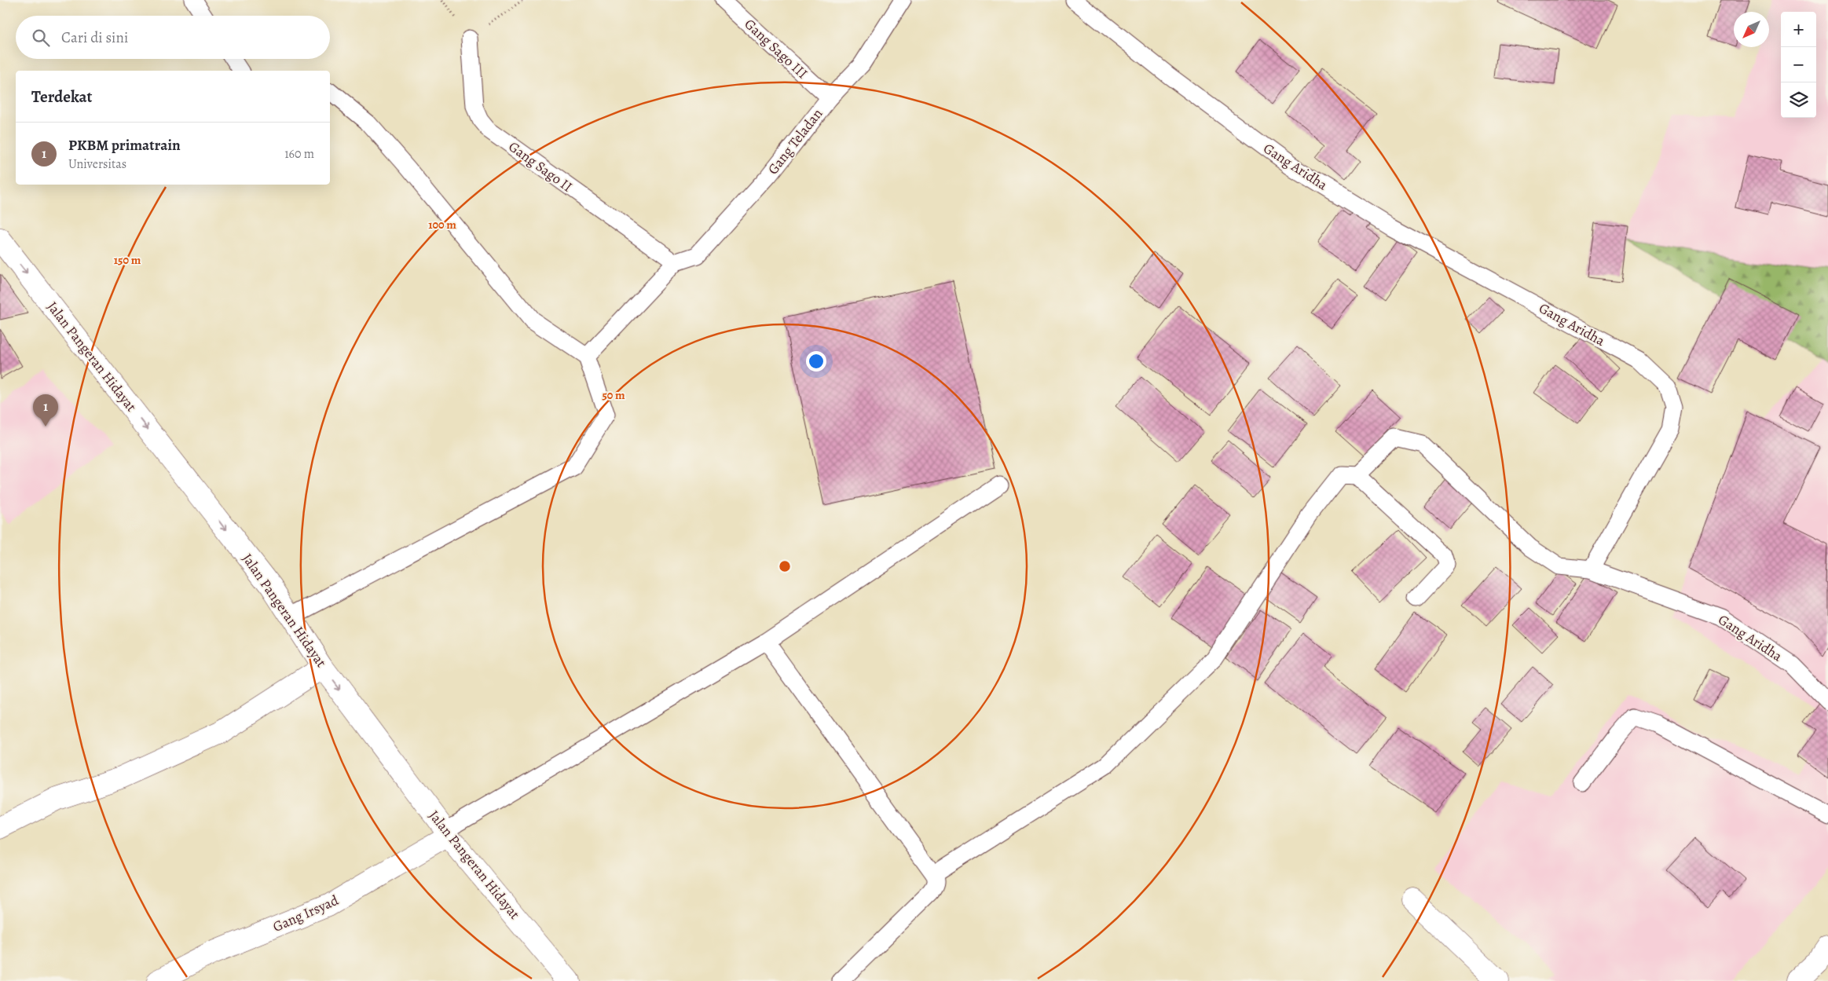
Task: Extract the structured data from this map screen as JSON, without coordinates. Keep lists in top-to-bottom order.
{
  "streets": {
    "main road": ["Jalan Pangeran Hidayat", "Gang Irsyad"],
    "lane": [
      "Gang Sago III",
      "Gang Teladan",
      "Gang Sago II",
      "Gang Aridha"
    ]
  },
  "crossings": [
    ["Gang Sago III", "Gang Teladan"],
    ["Gang Teladan", "Gang Sago II"],
    ["Jalan Pangeran Hidayat", "Gang Irsyad"]
  ],
  "one_way": ["Jalan Pangeran Hidayat"],
  "north": "bottom left",
  "page": {
    "map_buttons": ["+", "−"],
    "search": "Cari di sini",
    "heading": "Terdekat",
    "list": [
      {
        "mark": "1",
        "name": "PKBM primatrain",
        "note": "Universitas",
        "value": "160 m"
      }
    ],
    "pins": "1"
  },
  "rings": ["100 m", "150 m", "50 m"]
}
